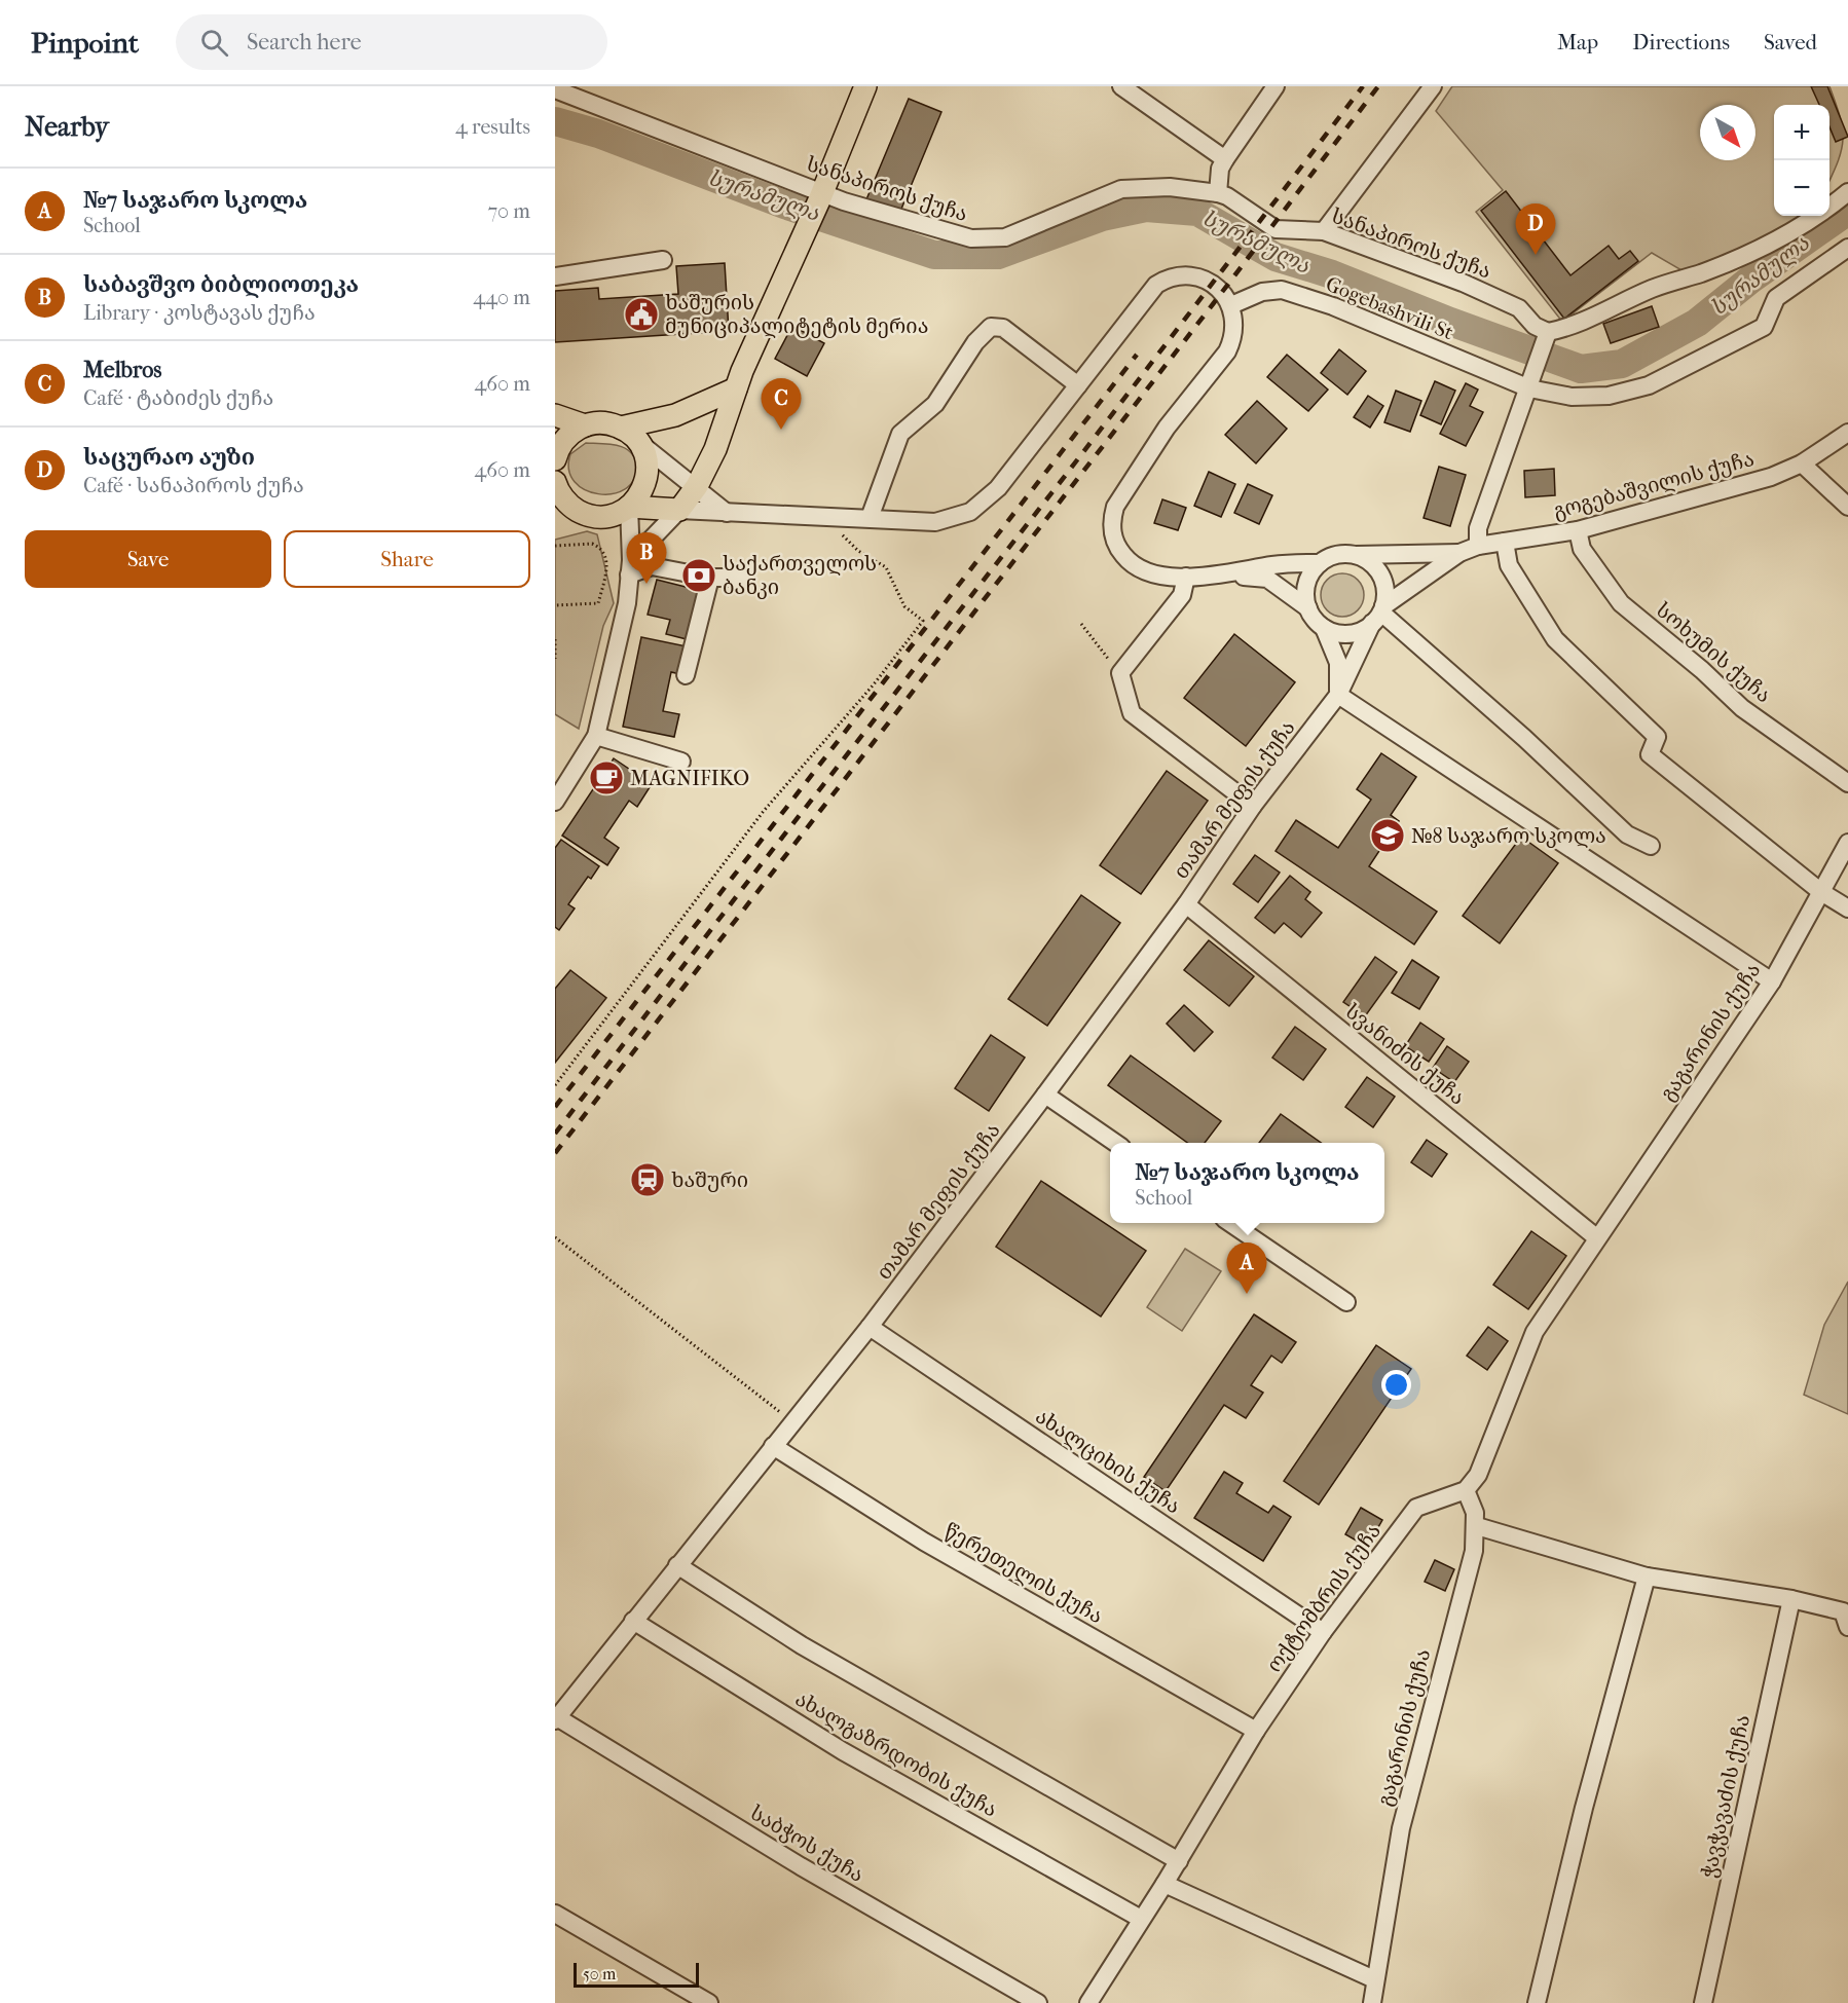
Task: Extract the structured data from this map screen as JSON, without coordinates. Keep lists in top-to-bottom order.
{
  "streets": {
    "street": [
      "სანაპიროს ქუჩა",
      "Gogebashvili St",
      "გოგებაშვილის ქუჩა",
      "სოხუმის ქუჩა",
      "თამარ მეფის ქუჩა",
      "გაგარინის ქუჩა",
      "სვანიძის ქუჩა",
      "ახალციხის ქუჩა",
      "წერეთელის ქუჩა",
      "ოქტომბრის ქუჩა",
      "ახალგაზრდობის ქუჩა",
      "ჭავჭავაძის ქუჩა",
      "საბჭოს ქუჩა"
    ]
  },
  "crossings": [
    ["გოგებაშვილის ქუჩა", "სოხუმის ქუჩა"],
    ["გოგებაშვილის ქუჩა", "თამარ მეფის ქუჩა"],
    ["თამარ მეფის ქუჩა", "სვანიძის ქუჩა"],
    ["თამარ მეფის ქუჩა", "ახალციხის ქუჩა"],
    ["თამარ მეფის ქუჩა", "წერეთელის ქუჩა"],
    ["თამარ მეფის ქუჩა", "ახალგაზრდობის ქუჩა"],
    ["თამარ მეფის ქუჩა", "საბჭოს ქუჩა"],
    ["გაგარინის ქუჩა", "სვანიძის ქუჩა"],
    ["გაგარინის ქუჩა", "ოქტომბრის ქუჩა"],
    ["ახალციხის ქუჩა", "ოქტომბრის ქუჩა"],
    ["წერეთელის ქუჩა", "ოქტომბრის ქუჩა"],
    ["ოქტომბრის ქუჩა", "ახალგაზრდობის ქუჩა"]
  ],
  "water": ["სურამულა"],
  "places": {
    "public building": ["ხაშურის მუნიციპალიტეტის მერია"],
    "bank": ["საქართველოს ბანკი"],
    "cafe": ["MAGNIFIKO"],
    "school or university": ["№8 საჯარო სკოლა"],
    "station": ["ხაშური"]
  },
  "scale_bar": "50 m",
  "north": "bottom right",
  "page": {
    "header": "Pinpoint",
    "search": "Search here",
    "nav": ["Map", "Directions", "Saved"],
    "heading": ["Nearby", "4 results"],
    "map_buttons": ["+", "−"],
    "list": [
      {
        "mark": "A",
        "name": "№7 საჯარო სკოლა",
        "note": "School",
        "value": "70 m"
      },
      {
        "mark": "B",
        "name": "საბავშვო ბიბლიოთეკა",
        "note": "Library · კოსტავას ქუჩა",
        "value": "440 m"
      },
      {
        "mark": "C",
        "name": "Melbros",
        "note": "Café · ტაბიძეს ქუჩა",
        "value": "460 m"
      },
      {
        "mark": "D",
        "name": "საცურაო აუზი",
        "note": "Café · სანაპიროს ქუჩა",
        "value": "460 m"
      }
    ],
    "pins": [
      "D",
      "C",
      "B",
      "A"
    ],
    "buttons": ["Save", "Share"],
    "popup": ["№7 საჯარო სკოლა", "School"],
    "scale": "50 m"
  }
}
